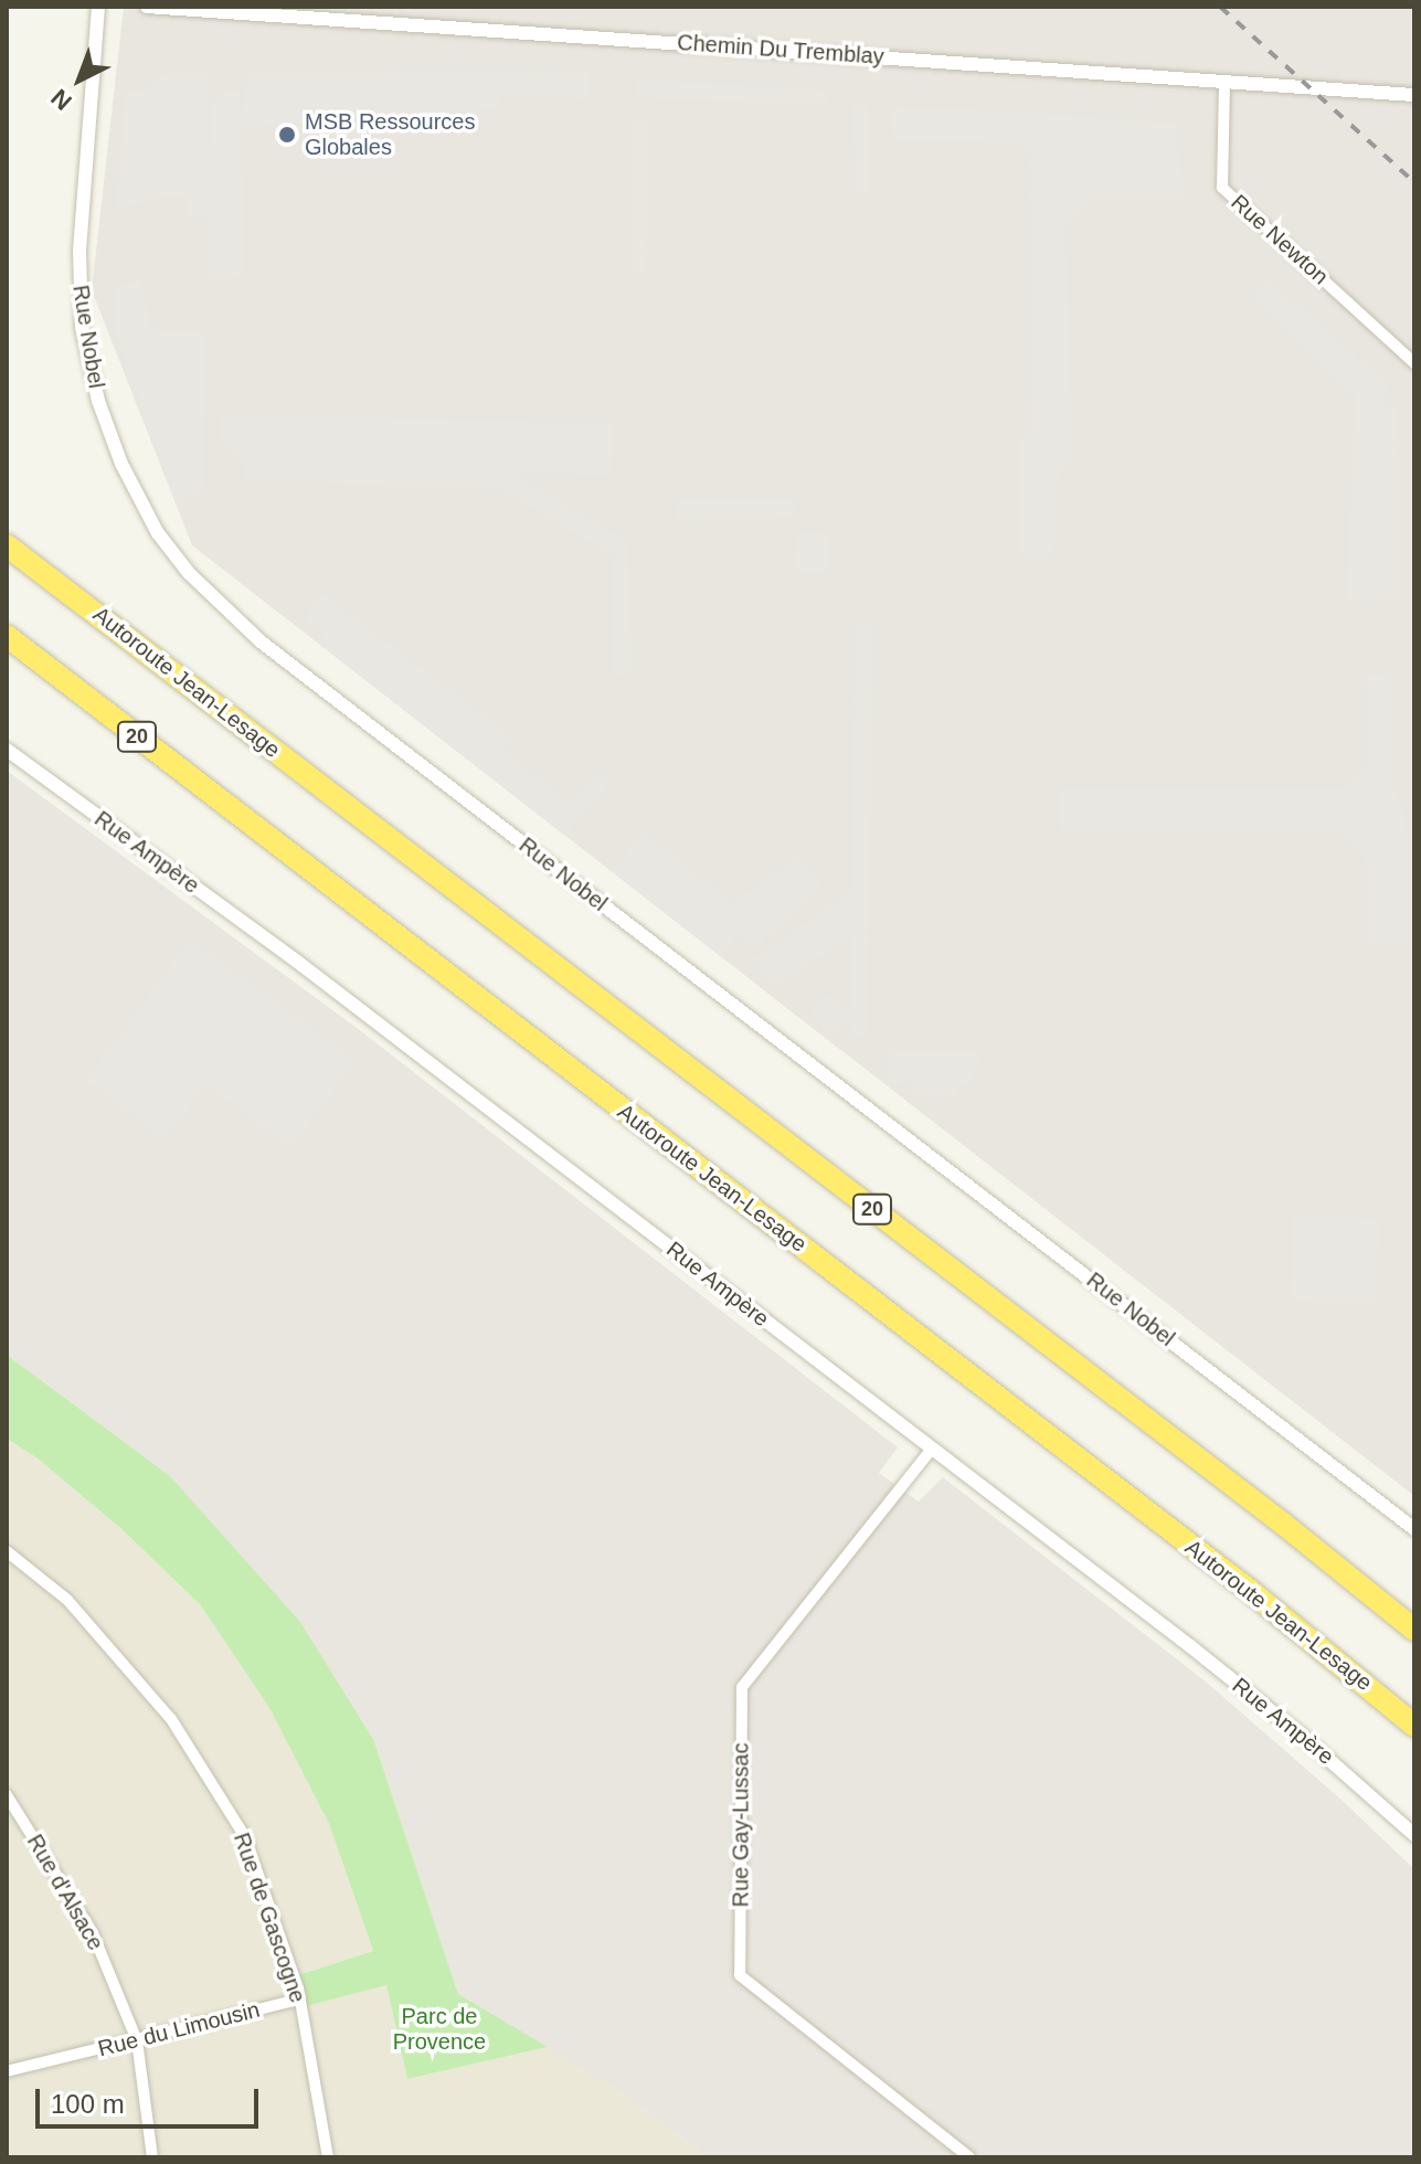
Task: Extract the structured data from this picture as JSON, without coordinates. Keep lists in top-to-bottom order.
{
  "streets": {
    "highway": ["Autoroute Jean-Lesage", "20"],
    "street": [
      "Chemin Du Tremblay",
      "Rue Newton",
      "Rue Nobel",
      "Rue Ampère",
      "Rue Gay-Lussac",
      "Rue d'Alsace",
      "Rue de Gascogne",
      "Rue du Limousin"
    ]
  },
  "crossings": [
    ["Chemin Du Tremblay", "Rue Newton"],
    ["Rue Ampère", "Rue Gay-Lussac"],
    ["Rue d'Alsace", "Rue du Limousin"],
    ["Rue de Gascogne", "Rue du Limousin"]
  ],
  "parks": ["Parc de Provence"],
  "places": ["MSB Ressources Globales"],
  "scale_bar": "100 m",
  "north": "bottom left"
}
